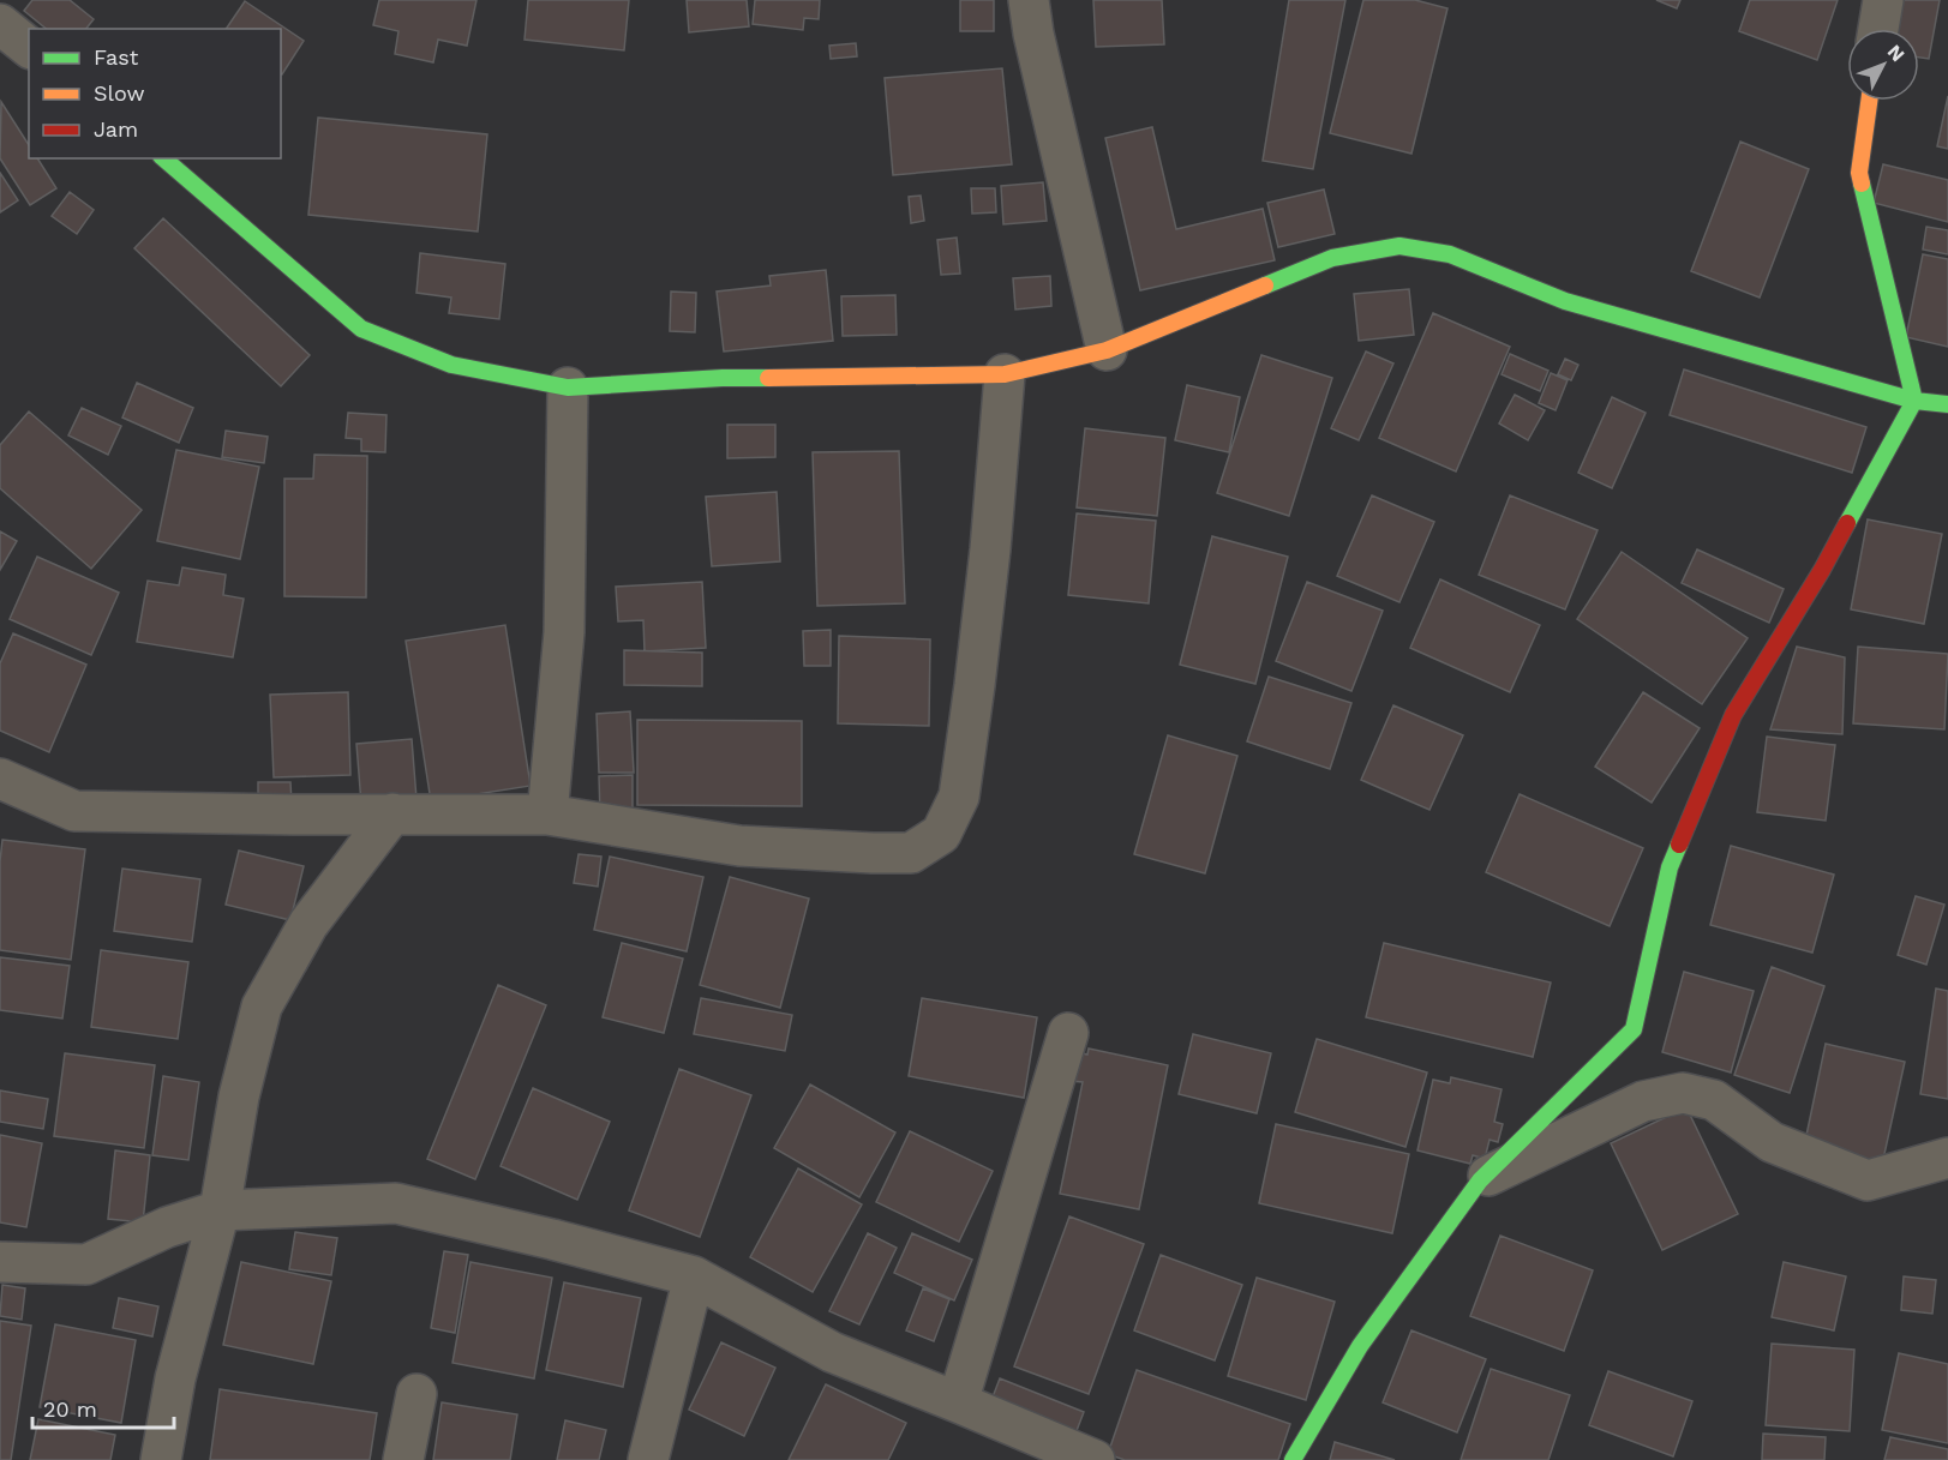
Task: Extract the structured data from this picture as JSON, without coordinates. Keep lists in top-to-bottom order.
{
  "legend": ["Fast", "Slow", "Jam"],
  "scale_bar": "20 m",
  "north": "top right"
}
